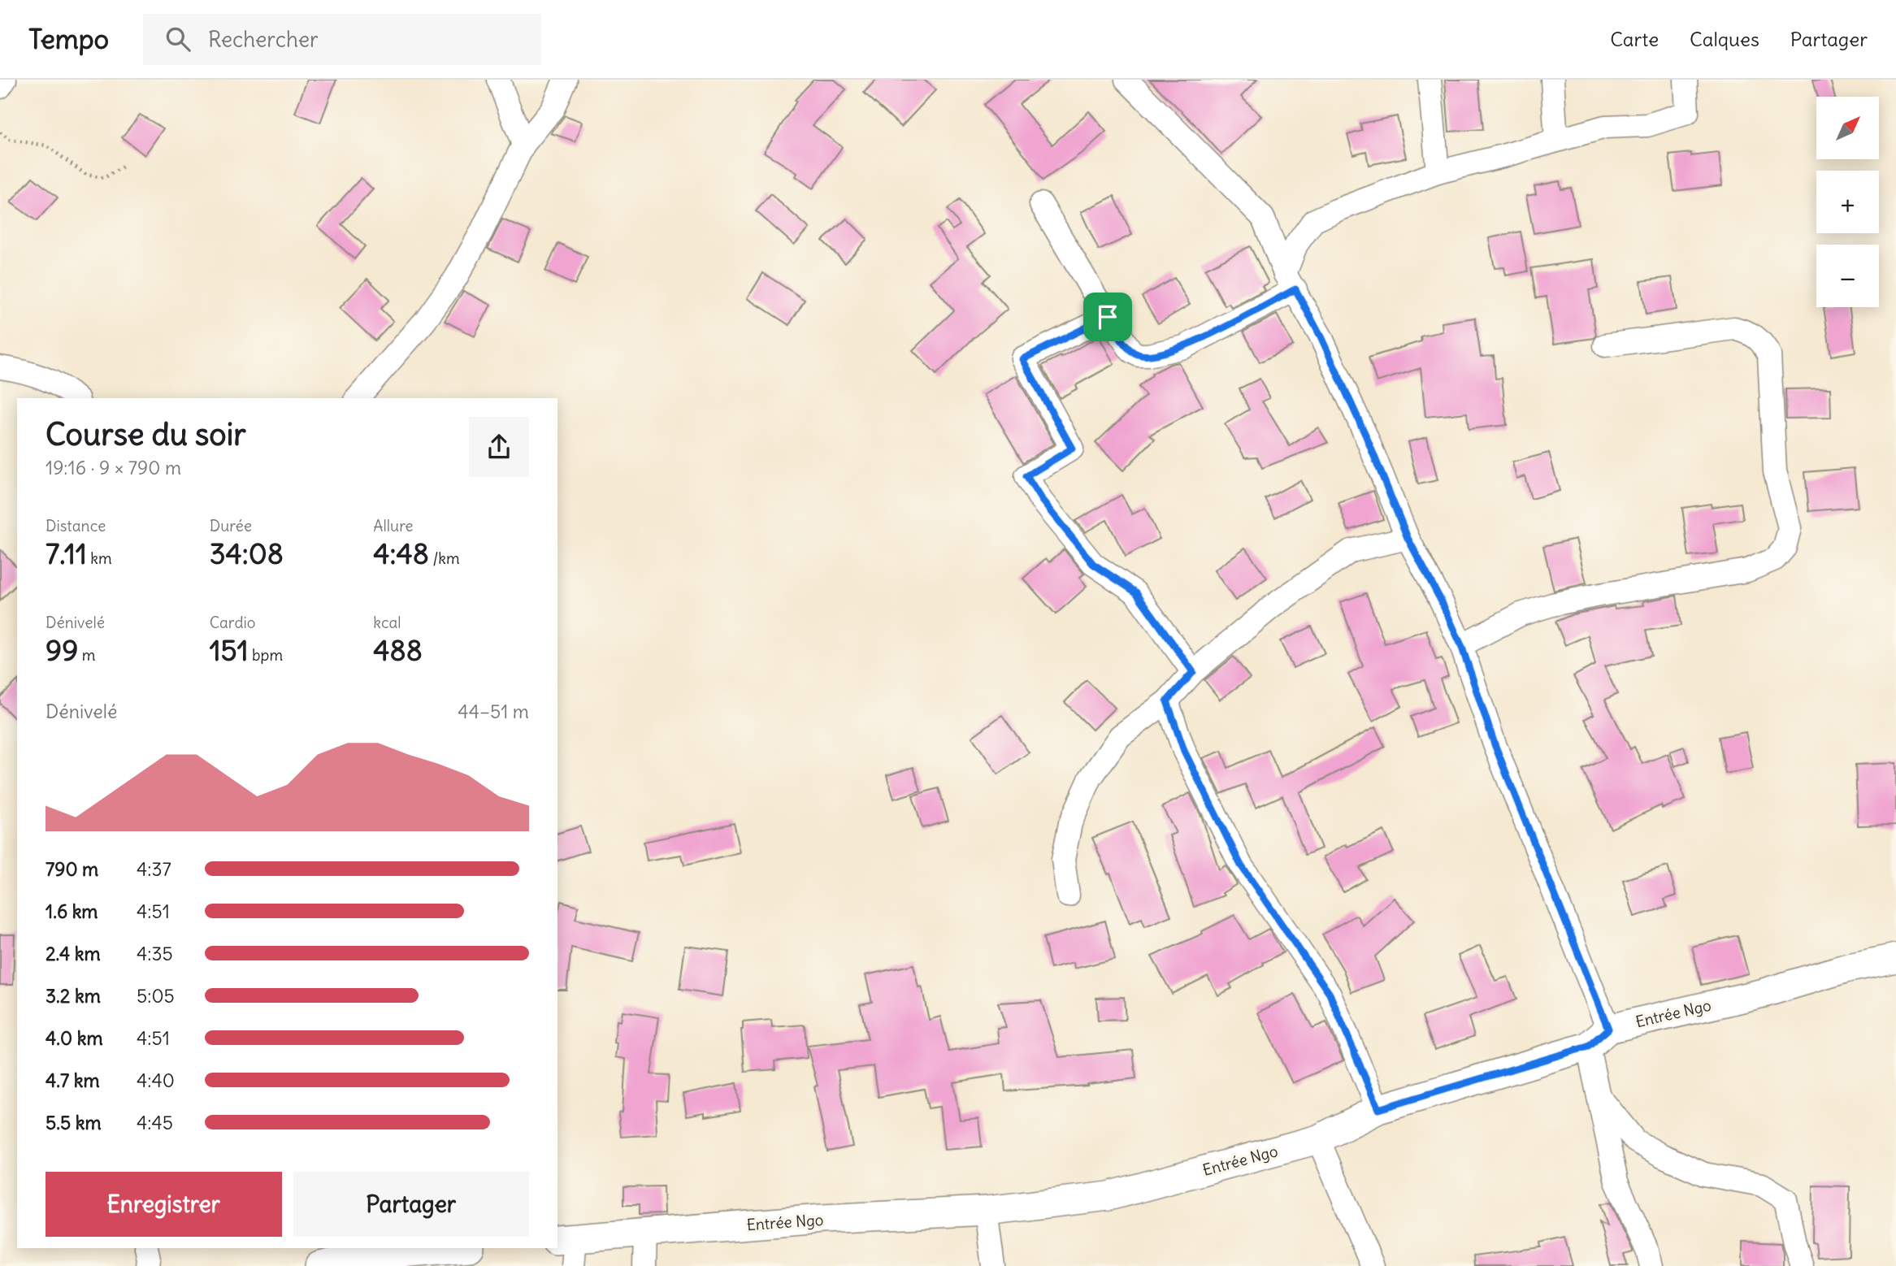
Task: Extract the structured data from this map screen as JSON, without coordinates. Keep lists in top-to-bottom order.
{
  "streets": {
    "street": ["Entrée Ngo"]
  },
  "north": "top right",
  "page": {
    "header": "Tempo",
    "search": "Rechercher",
    "nav": ["Carte", "Calques", "Partager"],
    "map_buttons": ["+", "−"],
    "heading": ["Course du soir", "19:16 · 9 × 790 m"],
    "stats": [
      ["Distance", "7.11 km"],
      ["Durée", "34:08"],
      ["Allure", "4:48 /km"],
      ["Dénivelé", "99 m"],
      ["Cardio", "151 bpm"],
      ["kcal", "488"]
    ],
    "chart": ["Dénivelé", "44–51 m"],
    "list": [
      {
        "name": "790 m",
        "note": "4:37"
      },
      {
        "name": "1.6 km",
        "note": "4:51"
      },
      {
        "name": "2.4 km",
        "note": "4:35"
      },
      {
        "name": "3.2 km",
        "note": "5:05"
      },
      {
        "name": "4.0 km",
        "note": "4:51"
      },
      {
        "name": "4.7 km",
        "note": "4:40"
      },
      {
        "name": "5.5 km",
        "note": "4:45"
      }
    ],
    "buttons": ["Enregistrer", "Partager"]
  }
}
